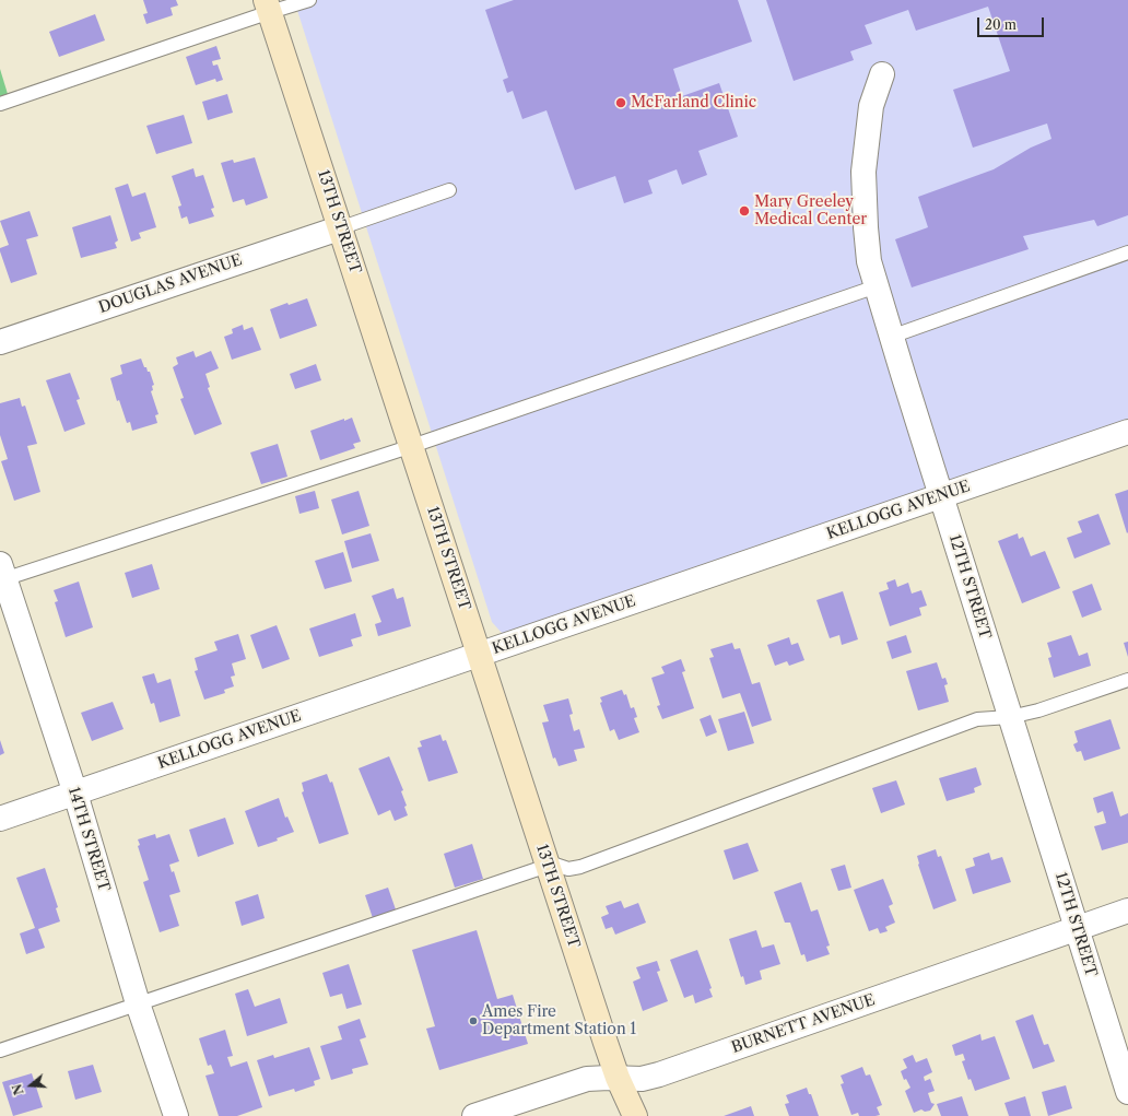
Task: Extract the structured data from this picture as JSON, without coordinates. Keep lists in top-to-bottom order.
{
  "streets": {
    "main road": ["13TH STREET"],
    "street": [
      "DOUGLAS AVENUE",
      "KELLOGG AVENUE",
      "12TH STREET",
      "14TH STREET",
      "BURNETT AVENUE"
    ]
  },
  "crossings": [
    ["13TH STREET", "DOUGLAS AVENUE"],
    ["13TH STREET", "KELLOGG AVENUE"],
    ["13TH STREET", "BURNETT AVENUE"],
    ["KELLOGG AVENUE", "12TH STREET"],
    ["KELLOGG AVENUE", "14TH STREET"],
    ["12TH STREET", "BURNETT AVENUE"]
  ],
  "places": ["McFarland Clinic", "Mary Greeley Medical Center", "Ames Fire Department Station 1"],
  "scale_bar": "20 m",
  "north": "left"
}
